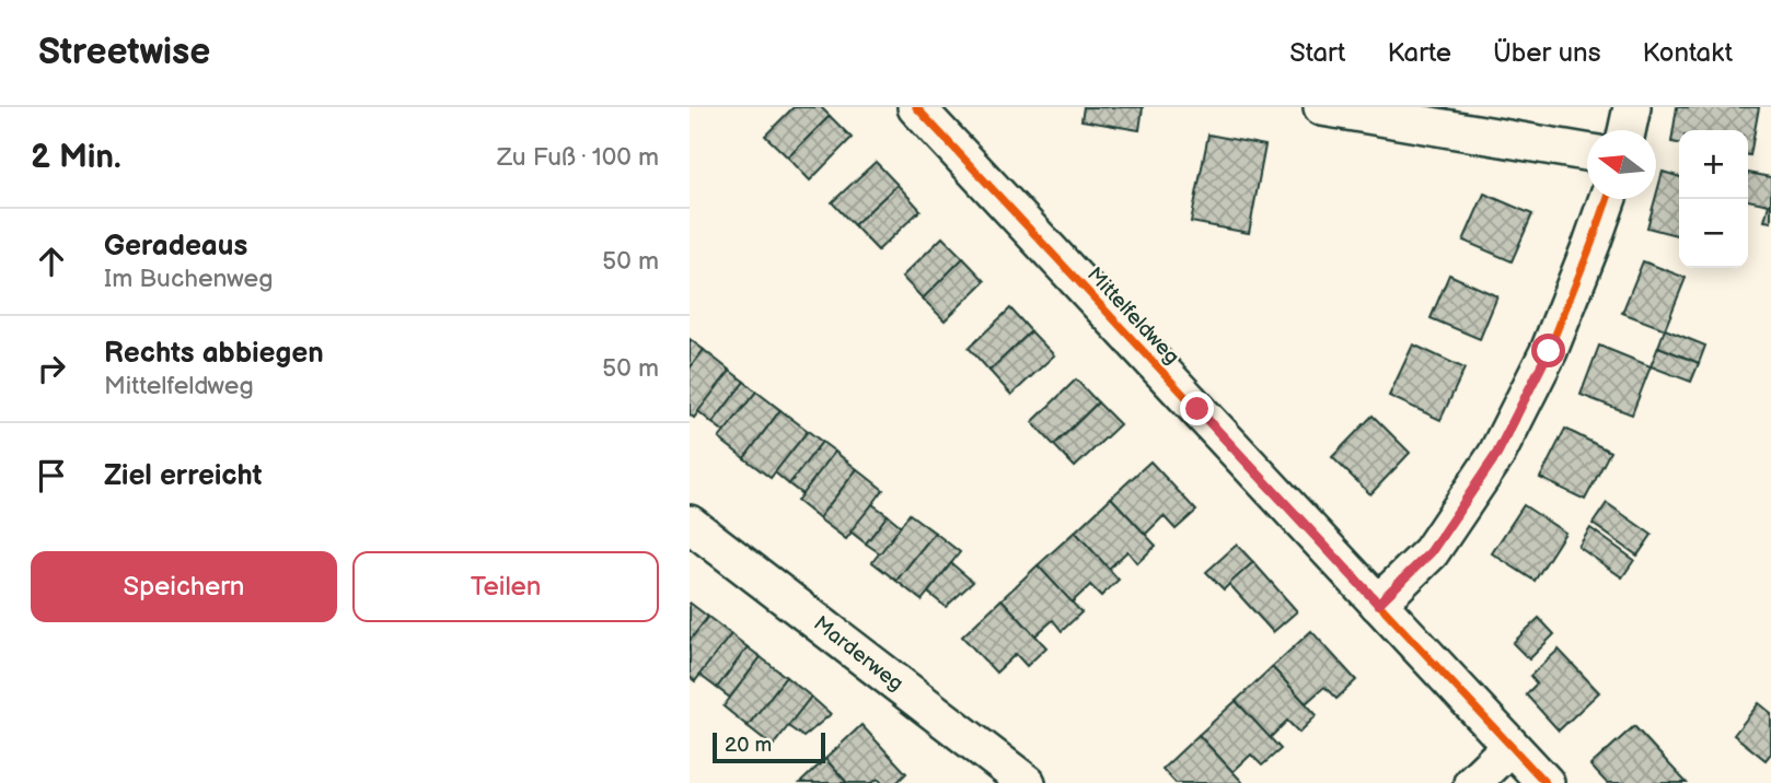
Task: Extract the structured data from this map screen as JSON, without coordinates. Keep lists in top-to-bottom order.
{
  "streets": {
    "street": ["Mittelfeldweg", "Marderweg"]
  },
  "scale_bar": "20 m",
  "north": "left",
  "page": {
    "header": "Streetwise",
    "nav": [
      "Start",
      "Karte",
      "Über uns",
      "Kontakt"
    ],
    "heading": ["2 Min.", "Zu Fuß · 100 m"],
    "map_buttons": ["+", "−"],
    "list": [
      ["Geradeaus", "Im Buchenweg", "50 m"],
      ["Rechts abbiegen", "Mittelfeldweg", "50 m"],
      "Ziel erreicht"
    ],
    "buttons": ["Speichern", "Teilen"],
    "scale": "20 m"
  }
}
